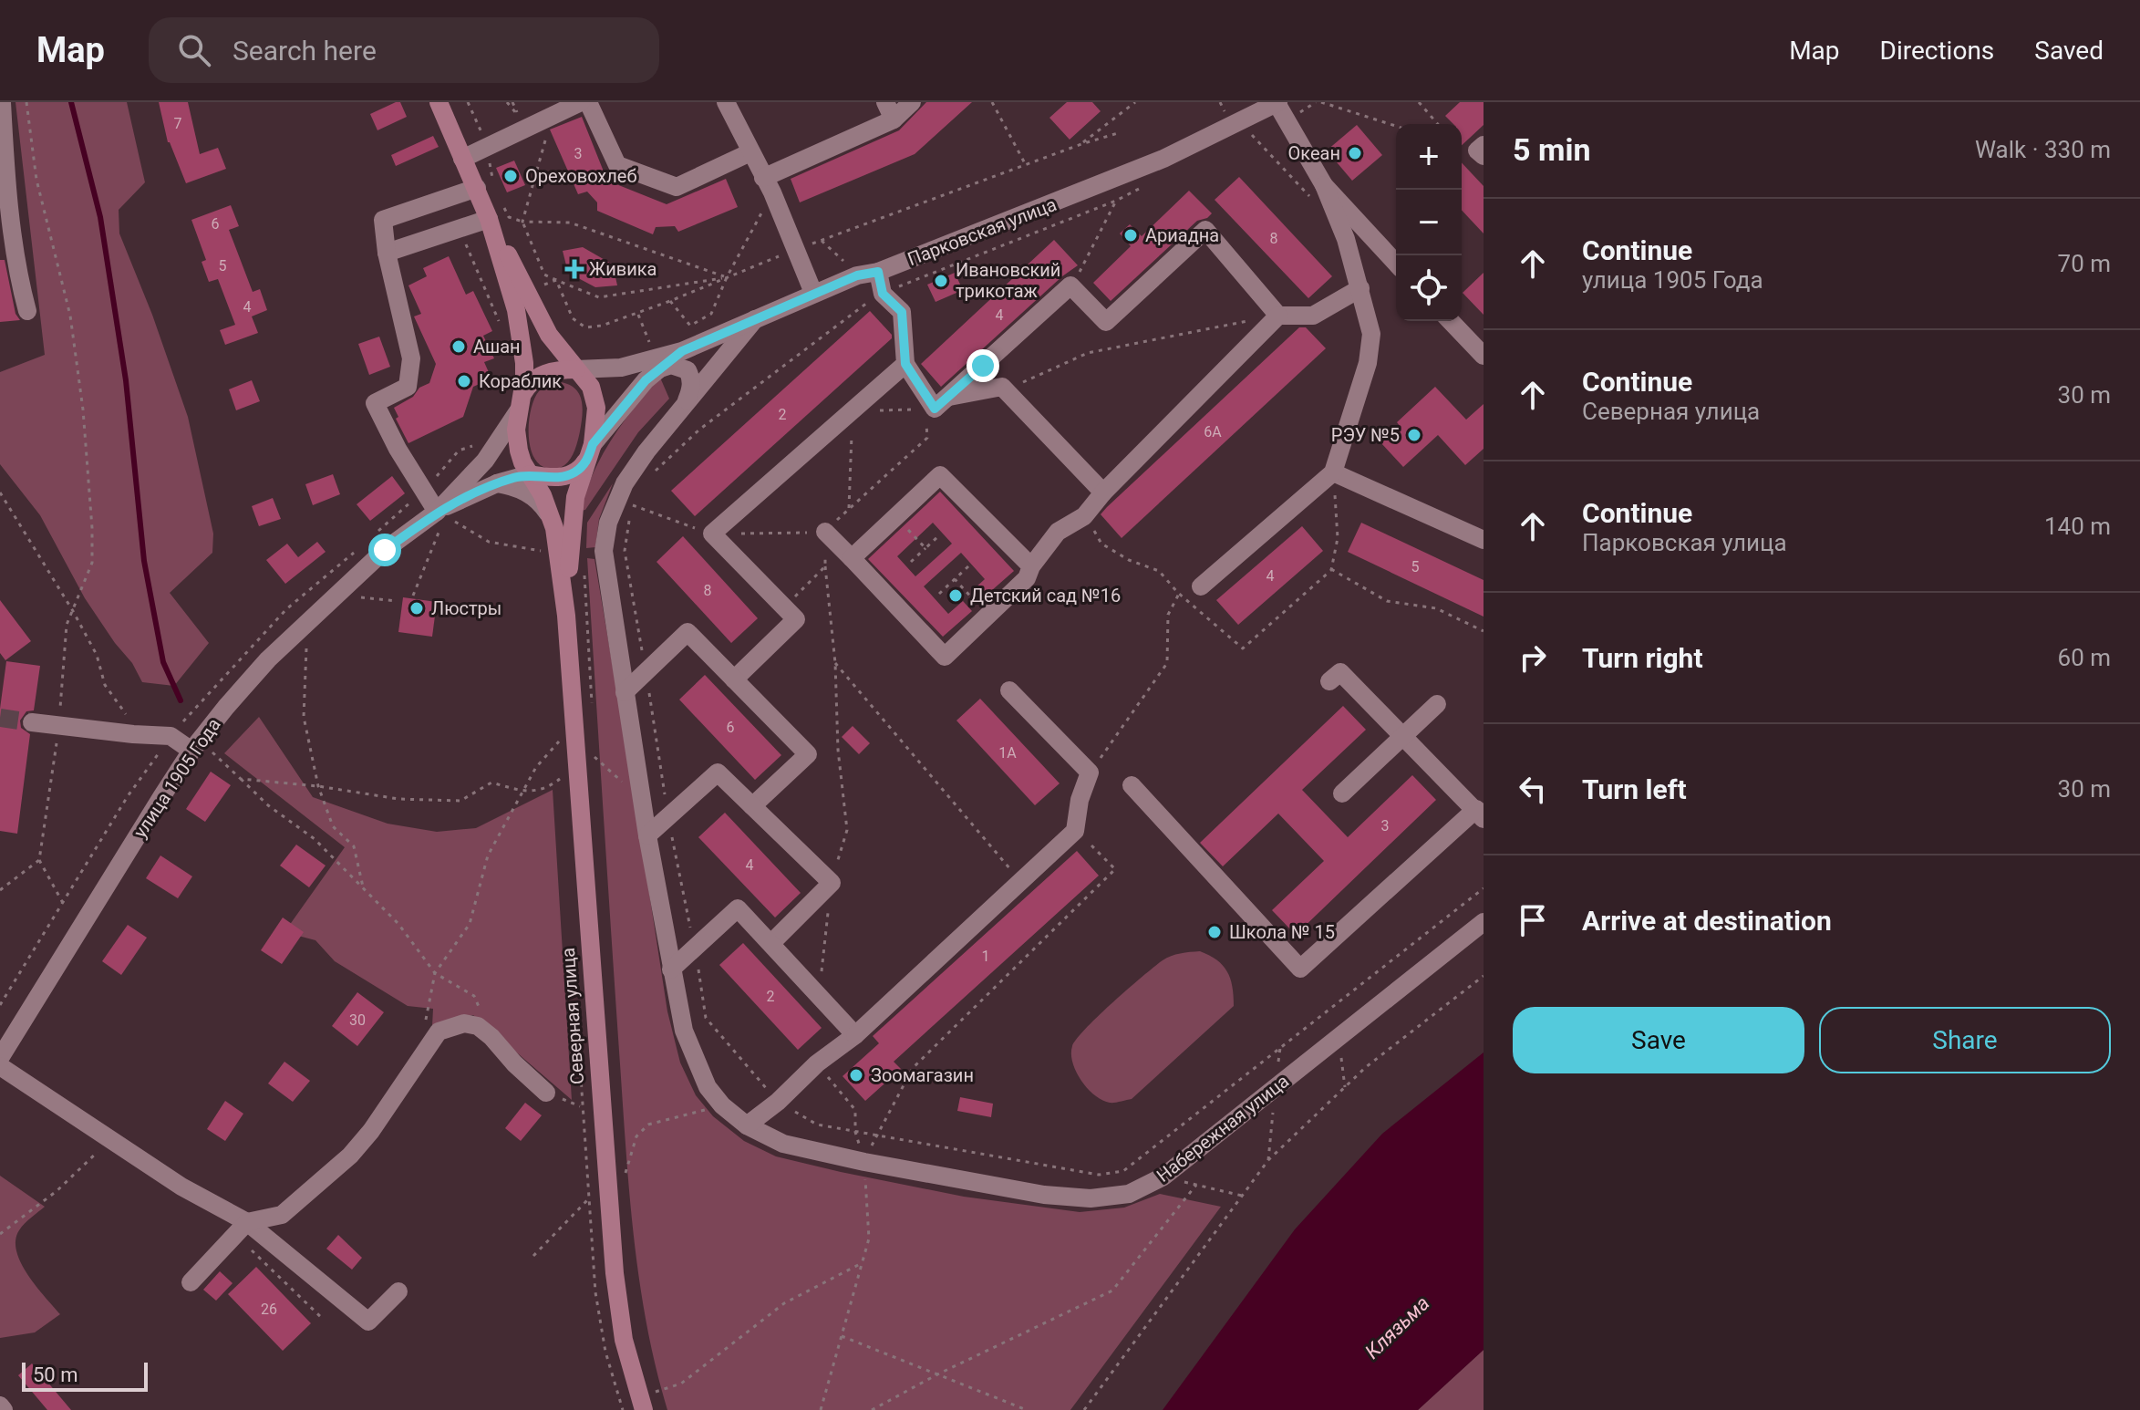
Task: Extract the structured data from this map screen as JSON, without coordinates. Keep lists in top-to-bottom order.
{
  "streets": {
    "main road": ["Северная улица"],
    "street": ["Парковская улица", "улица 1905 Года", "Набережная улица"]
  },
  "crossings": [
    ["Парковская улица", "улица 1905 Года"],
    ["Парковская улица", "Северная улица"],
    ["улица 1905 Года", "Северная улица"]
  ],
  "water": ["Клязьма"],
  "places": {
    "other": [
      "Океан",
      "Ореховохлеб",
      "Ариадна",
      "Ивановский трикотаж",
      "Ашан",
      "Кораблик",
      "РЭУ №5",
      "Детский сад №16",
      "Люстры",
      "Школа № 15",
      "Зоомагазин"
    ],
    "health": ["Живика"]
  },
  "house_numbers": [
    "7",
    "3",
    "6",
    "8",
    "5",
    "4",
    "4",
    "2",
    "6А",
    "5",
    "4",
    "8",
    "6",
    "1А",
    "3",
    "4",
    "1",
    "2",
    "30",
    "26"
  ],
  "scale_bar": "50 m",
  "page": {
    "header": "Map",
    "search": "Search here",
    "nav": ["Map", "Directions", "Saved"],
    "heading": ["5 min", "Walk · 330 m"],
    "map_buttons": ["+", "−"],
    "list": [
      ["Continue", "улица 1905 Года", "70 m"],
      ["Continue", "Северная улица", "30 m"],
      ["Continue", "Парковская улица", "140 m"],
      ["Turn right", "60 m"],
      ["Turn left", "30 m"],
      "Arrive at destination"
    ],
    "buttons": ["Save", "Share"],
    "scale": "50 m"
  }
}
